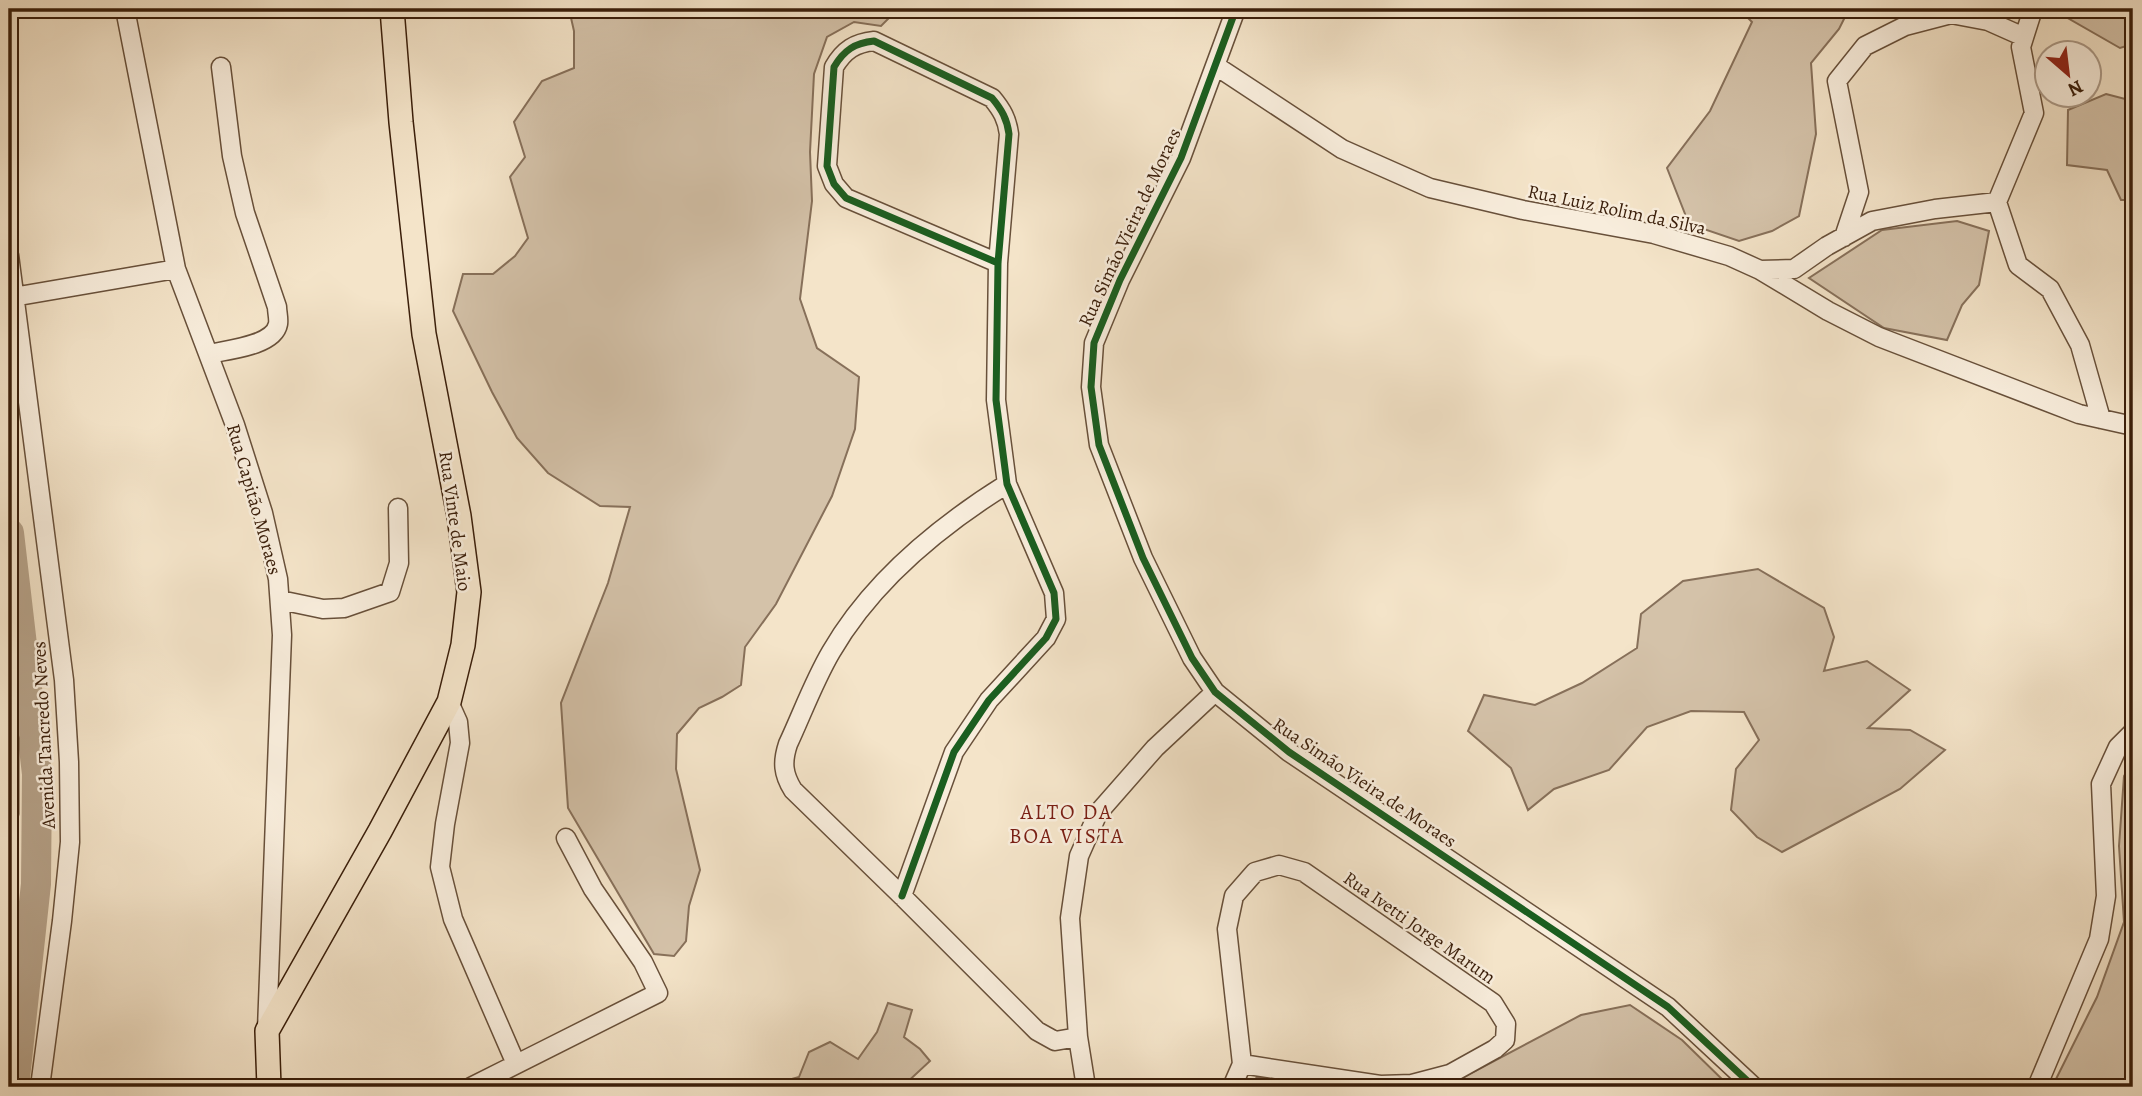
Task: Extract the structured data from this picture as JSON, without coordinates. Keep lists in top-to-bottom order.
{
  "streets": {
    "main road": ["Rua Capitão Moraes", "Rua Vinte de Maio"],
    "street": [
      "Rua Luiz Rolim da Silva",
      "Rua Simão Vieira de Moraes",
      "Avenida Tancredo Neves",
      "Rua Ivetti Jorge Marum"
    ]
  },
  "crossings": [
    ["Rua Luiz Rolim da Silva", "Rua Simão Vieira de Moraes"],
    ["Rua Capitão Moraes", "Rua Vinte de Maio"]
  ],
  "districts": ["ALTO DA BOA VISTA"],
  "north": "bottom right"
}
